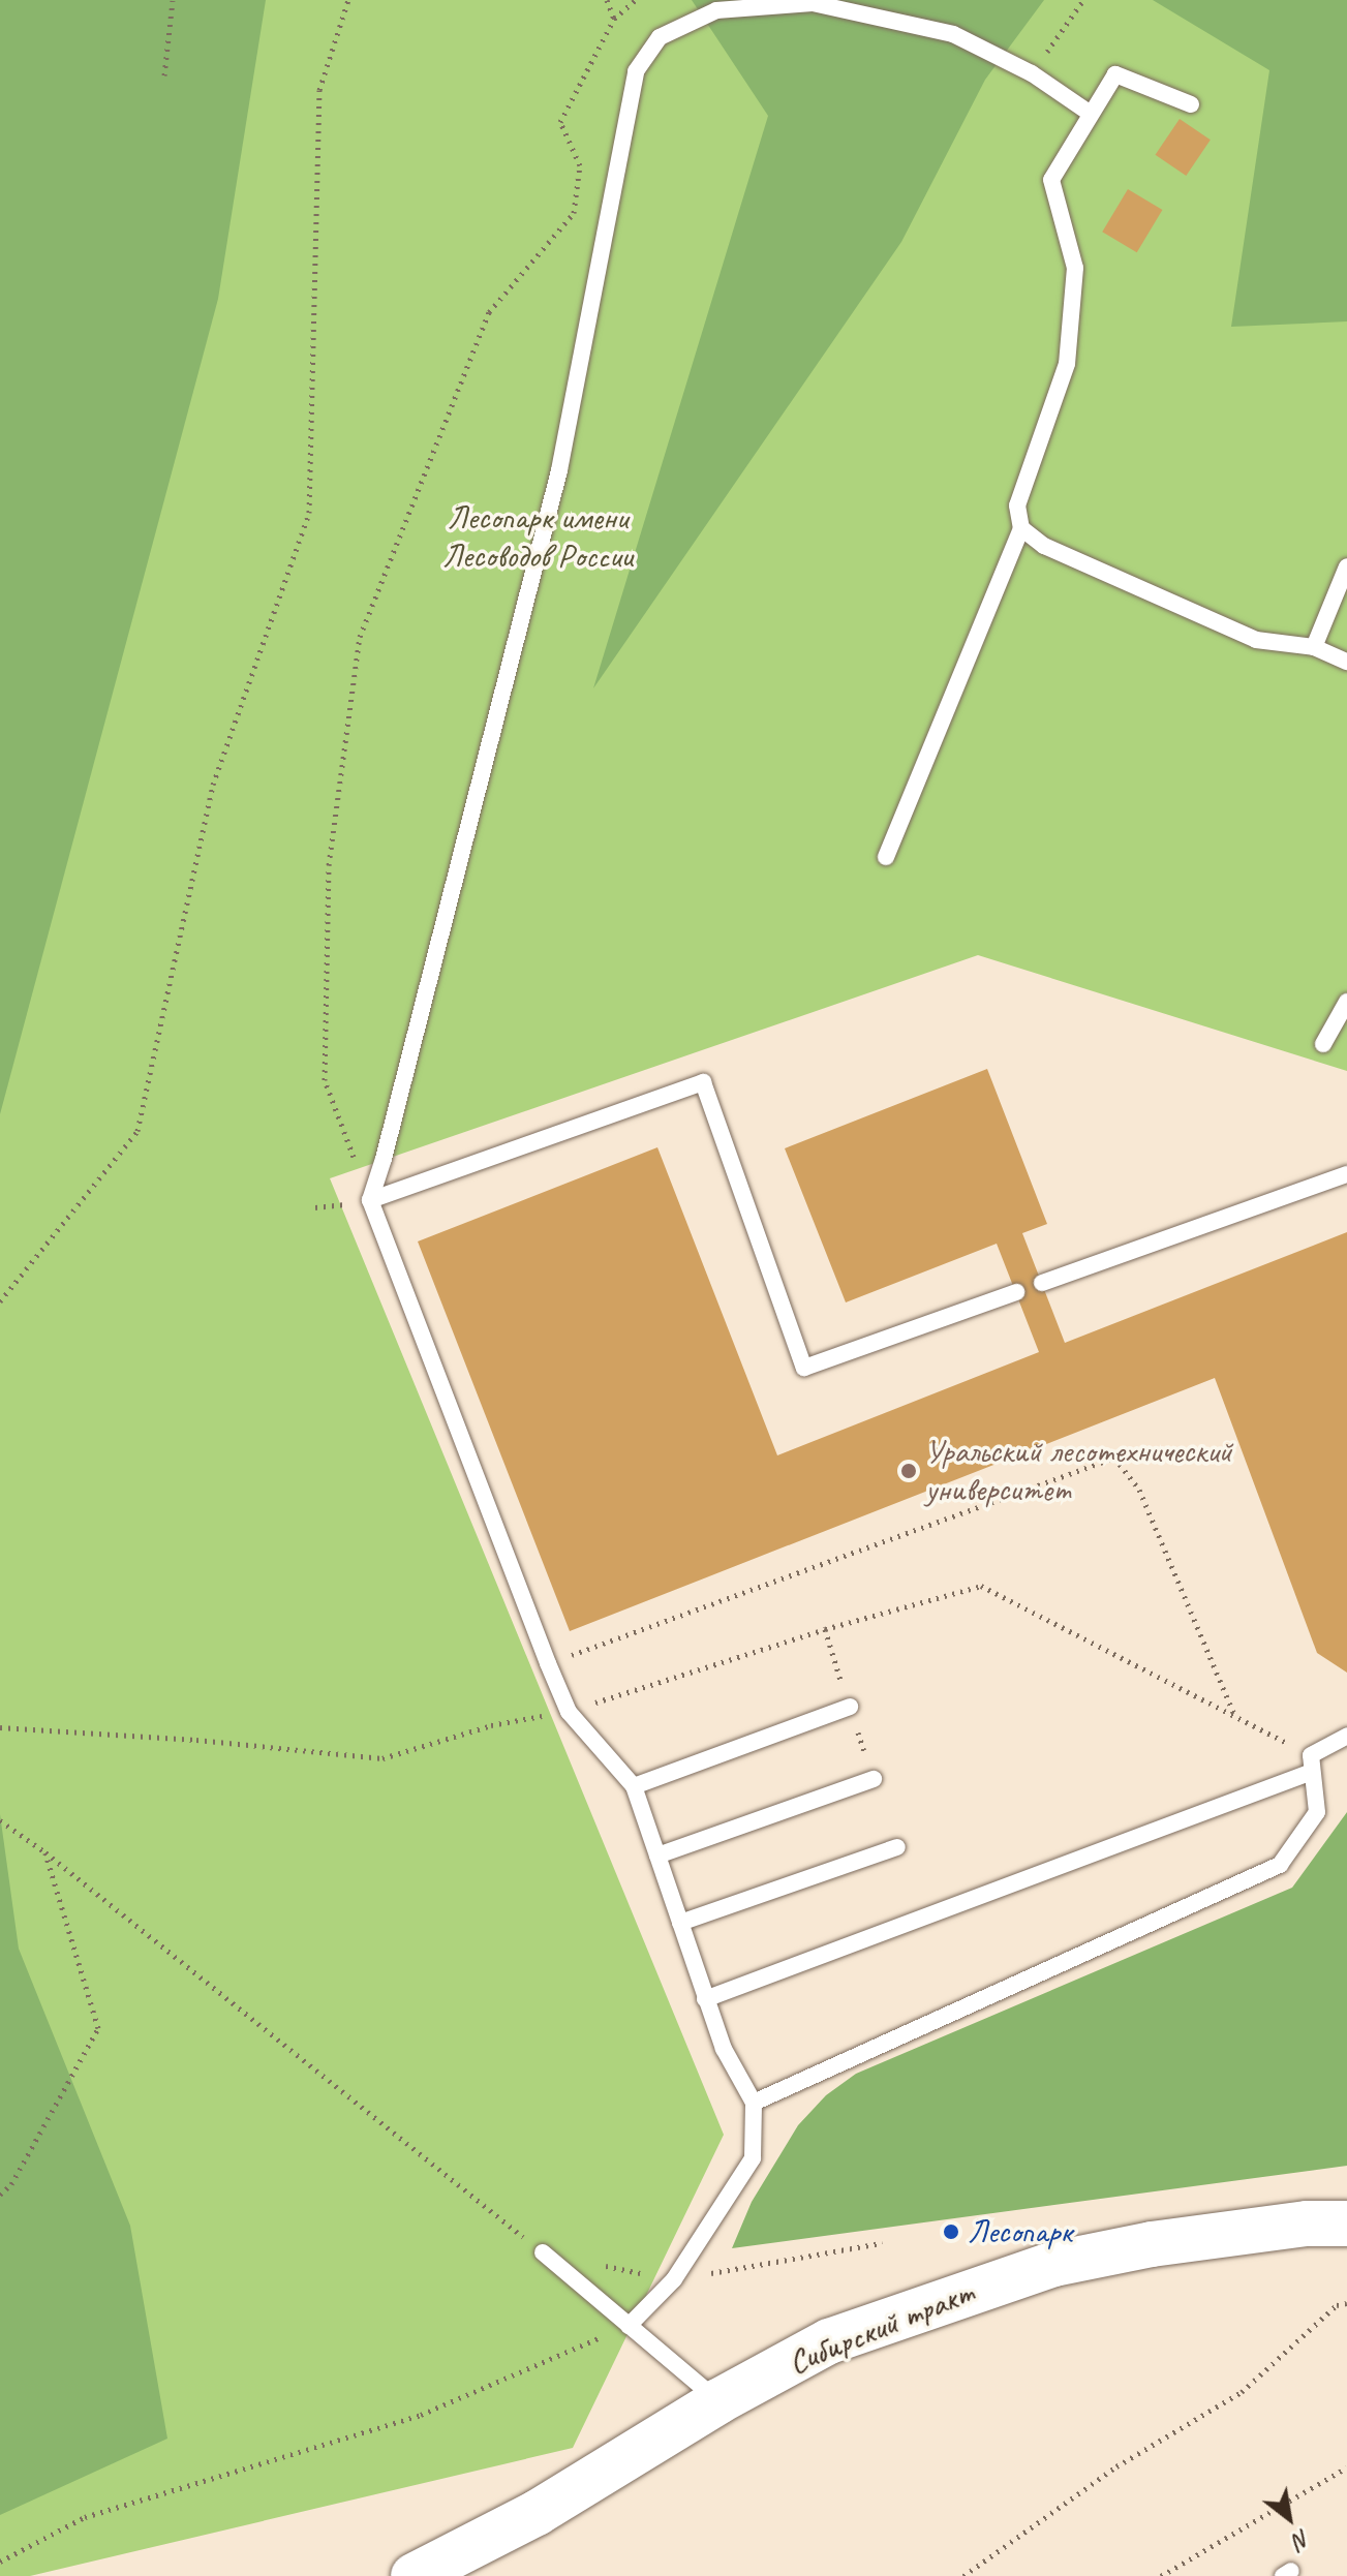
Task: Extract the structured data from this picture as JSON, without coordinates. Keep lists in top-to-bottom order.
{
  "streets": {
    "main road": ["Сибирский тракт"]
  },
  "parks": ["Лесопарк имени Лесоводов России"],
  "places": ["Уральский лесотехнический университет", "Лесопарк"],
  "north": "bottom right"
}
